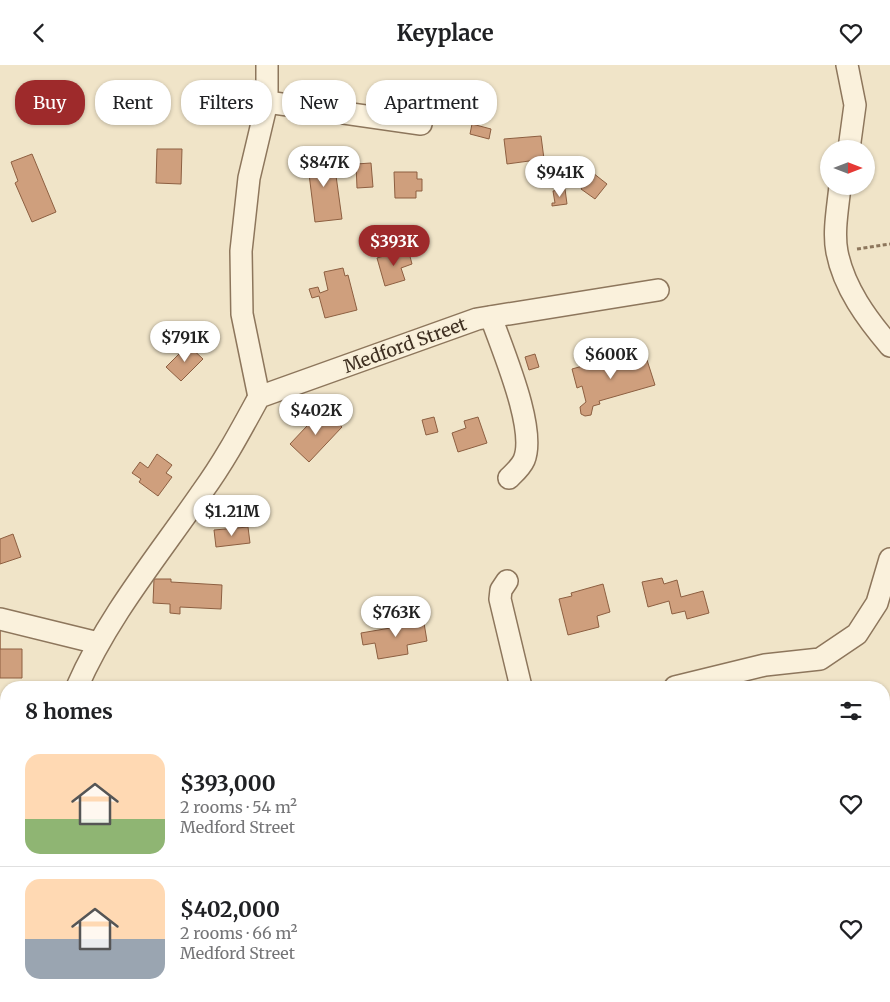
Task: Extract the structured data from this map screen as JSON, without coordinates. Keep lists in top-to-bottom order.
{
  "streets": {
    "street": ["Medford Street"]
  },
  "north": "right",
  "page": {
    "header": "Keyplace",
    "chip": [
      "Buy",
      "Rent",
      "Filters",
      "New",
      "Apartment"
    ],
    "price": [
      "$847K",
      "$941K",
      "$393K",
      "$791K",
      "$600K",
      "$402K",
      "$1.21M",
      "$763K"
    ],
    "heading": "8 homes",
    "list": [
      {
        "name": "$393,000",
        "note": "2 rooms · 54 m² · Medford Street"
      },
      {
        "name": "$402,000",
        "note": "2 rooms · 66 m² · Medford Street"
      }
    ]
  }
}
